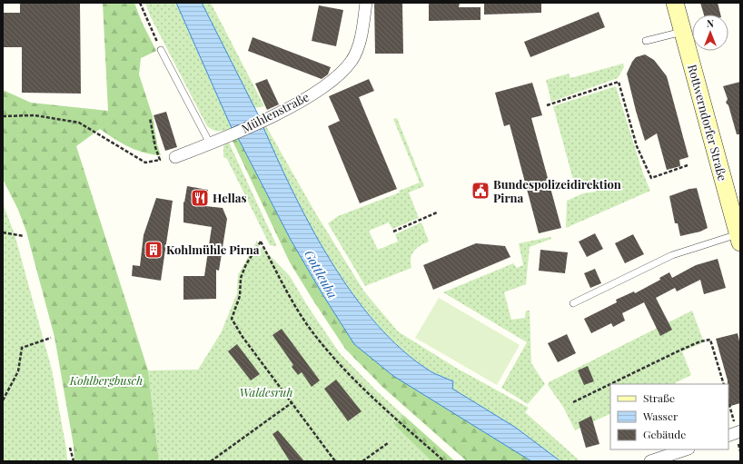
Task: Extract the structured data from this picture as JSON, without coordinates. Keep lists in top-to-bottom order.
{
  "streets": {
    "main road": ["Rottwerndorfer Straße"],
    "street": ["Mühlenstraße"]
  },
  "water": ["Gottleuba"],
  "parks": ["Kohlbergbusch", "Waldesruh"],
  "places": {
    "public building": ["Bundespolizeidirektion Pirna"],
    "restaurant": ["Hellas"],
    "building": ["Kohlmühle Pirna"]
  },
  "legend": ["Straße", "Wasser", "Gebäude"],
  "north": "top"
}
